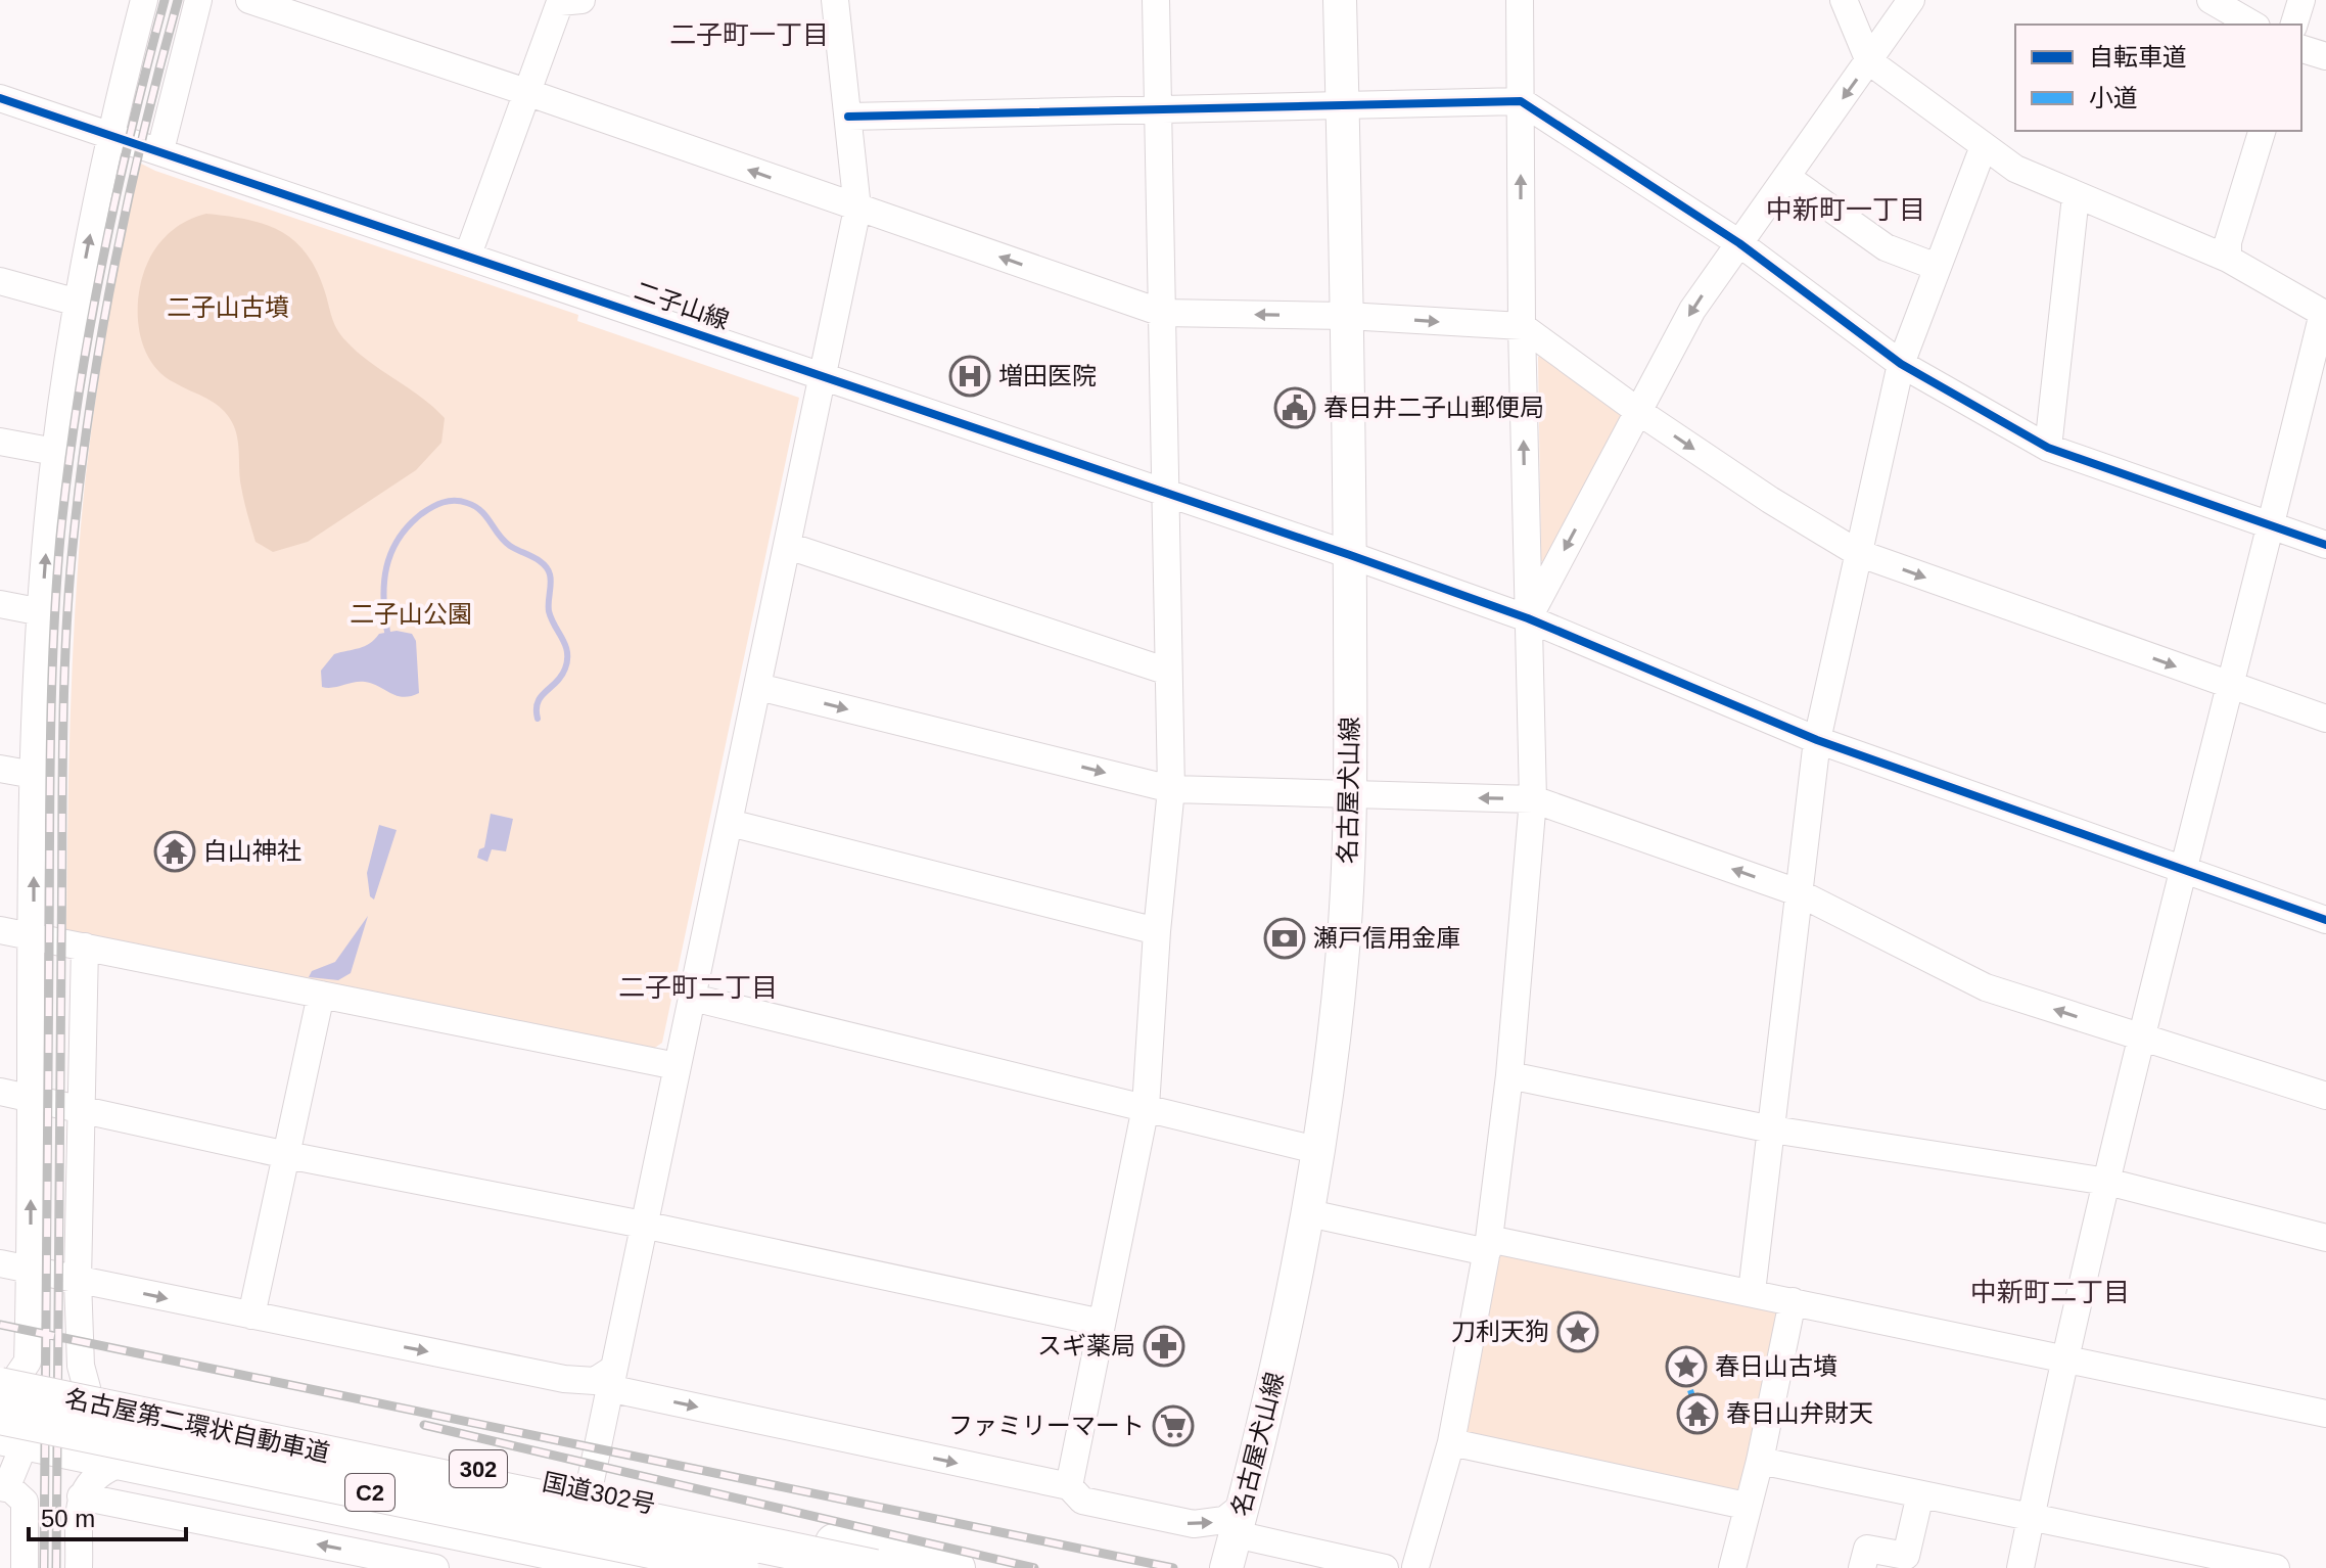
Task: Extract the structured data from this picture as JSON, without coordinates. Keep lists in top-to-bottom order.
{
  "streets": {
    "highway": [
      "名古屋第二環状自動車道",
      "302",
      "C2",
      "国道302号"
    ],
    "main road": ["名古屋犬山線"],
    "street": ["二子山線"]
  },
  "crossings": [
    ["二子山線", "名古屋犬山線"],
    ["名古屋第二環状自動車道", "国道302号"]
  ],
  "districts": [
    "二子町一丁目",
    "中新町一丁目",
    "二子町二丁目",
    "中新町二丁目"
  ],
  "parks": ["二子山古墳", "二子山公園"],
  "places": {
    "hospital": ["増田医院"],
    "public building": ["春日井二子山郵便局"],
    "temple": ["白山神社", "春日山弁財天"],
    "bank": ["瀬戸信用金庫"],
    "place": ["刀利天狗", "春日山古墳"],
    "pharmacy": ["スギ薬局"],
    "supermarket": ["ファミリーマート"]
  },
  "legend": ["自転車道", "小道"],
  "scale_bar": "50 m"
}
